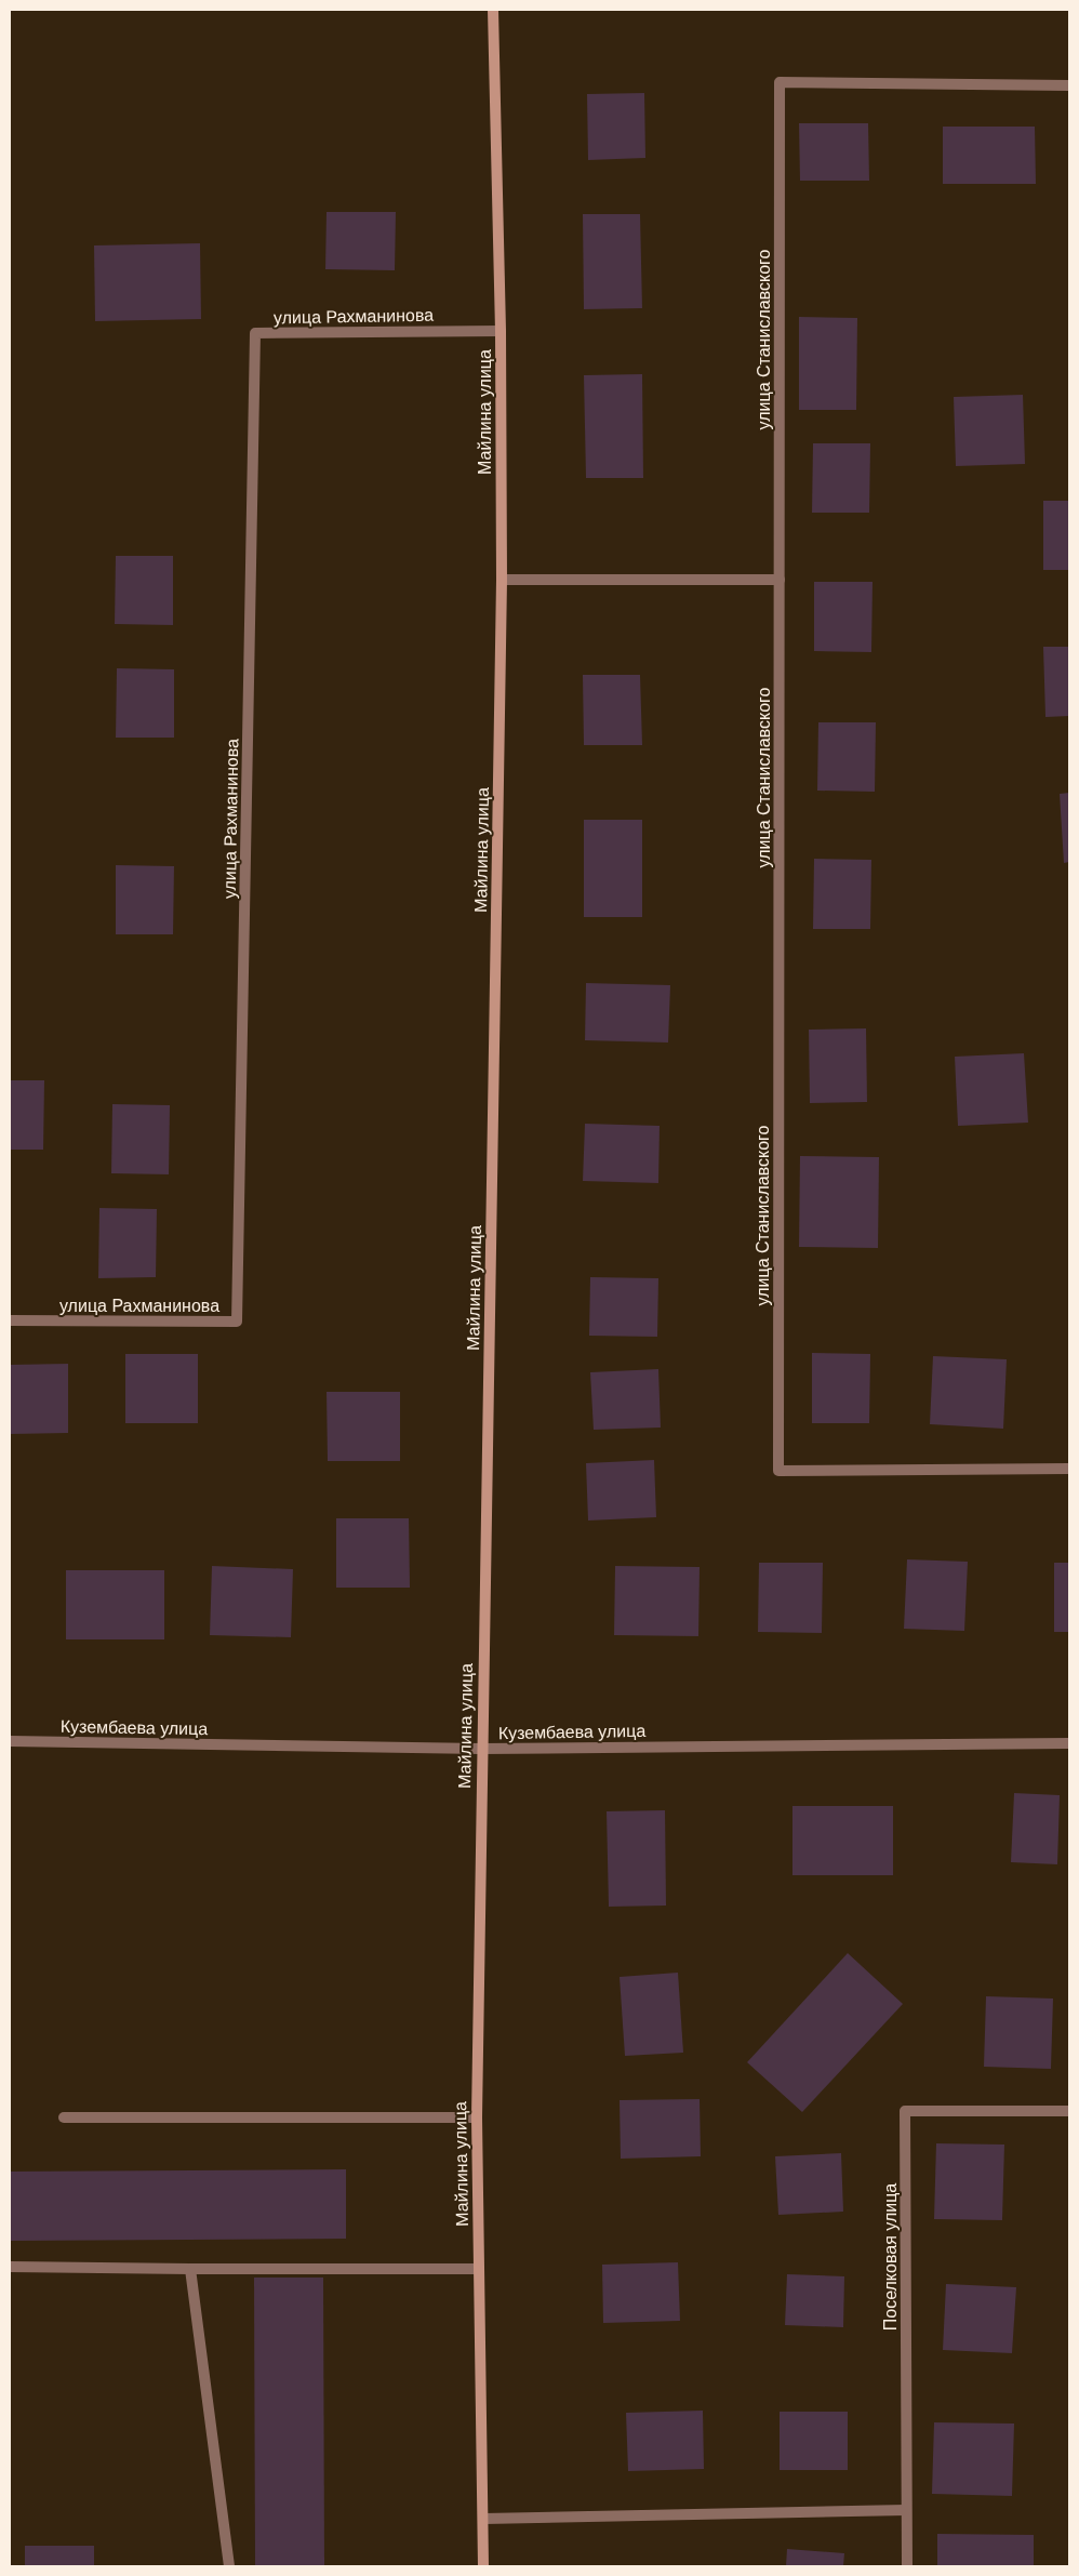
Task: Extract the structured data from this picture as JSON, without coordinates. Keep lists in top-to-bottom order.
{
  "streets": {
    "main road": ["Майлина улица"],
    "street": [
      "улица Рахманинова",
      "улица Станиславского",
      "Кузембаева улица",
      "Поселковая улица"
    ]
  },
  "crossings": [
    ["улица Рахманинова", "Майлина улица"],
    ["Майлина улица", "Кузембаева улица"]
  ]
}
